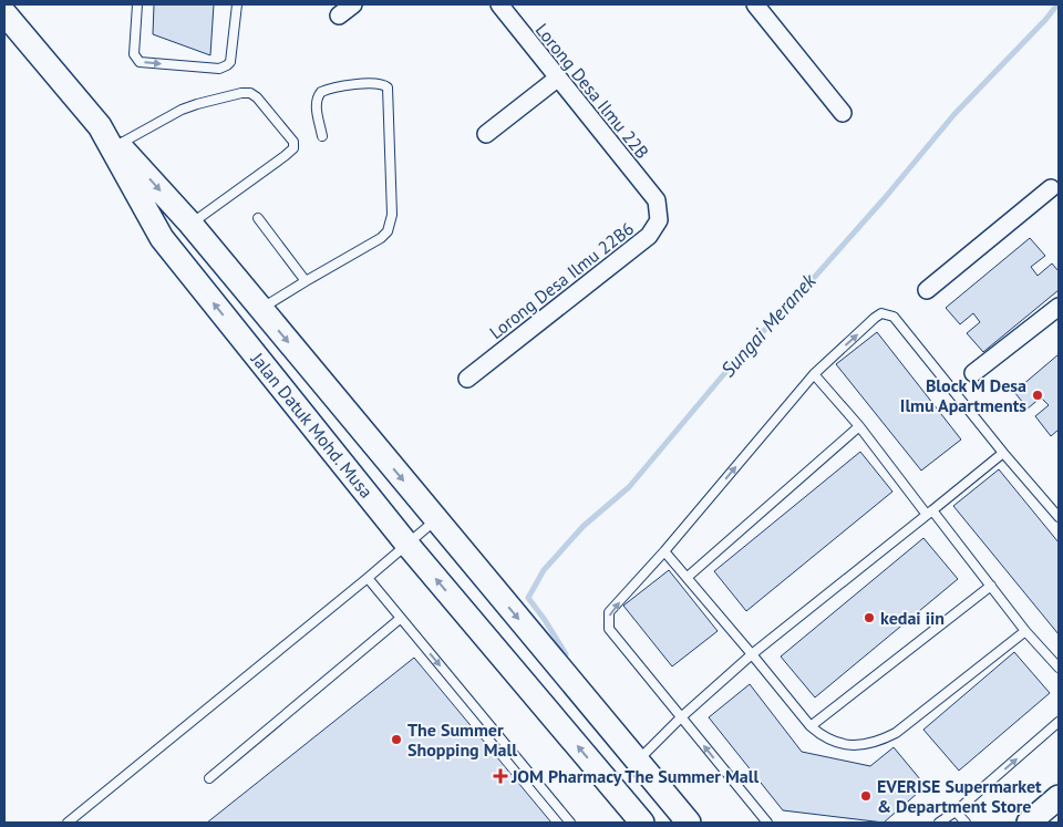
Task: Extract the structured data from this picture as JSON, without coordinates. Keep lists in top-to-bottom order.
{
  "streets": {
    "main road": ["Jalan Datuk Mohd. Musa"],
    "street": ["Lorong Desa Ilmu 22B", "Lorong Desa Ilmu 22B6"]
  },
  "crossings": [
    ["Lorong Desa Ilmu 22B", "Lorong Desa Ilmu 22B6"]
  ],
  "water": ["Sungai Meranek"],
  "places": {
    "other": [
      "Block M Desa Ilmu Apartments",
      "kedai iin",
      "The Summer Shopping Mall",
      "EVERISE Supermarket & Department Store"
    ],
    "health": ["JOM Pharmacy The Summer Mall"]
  }
}
